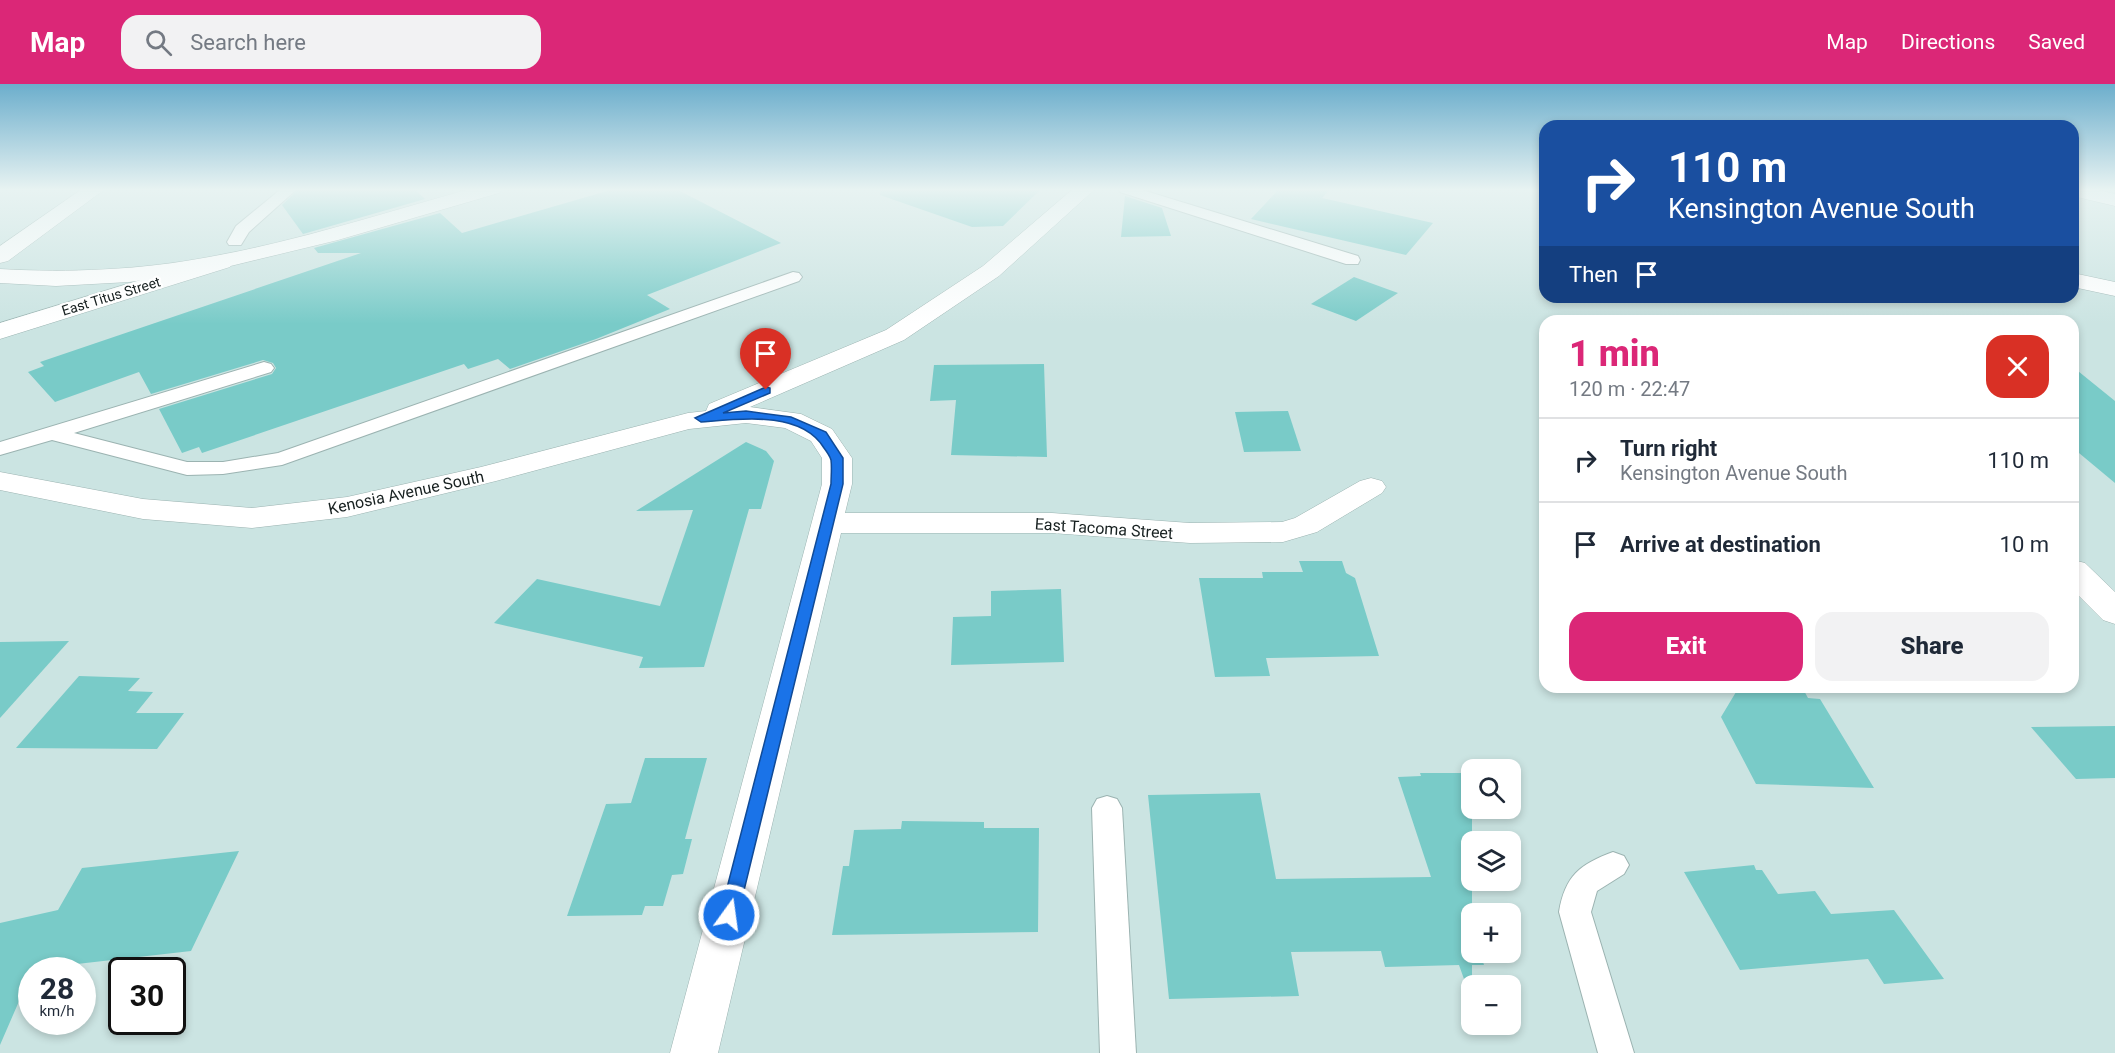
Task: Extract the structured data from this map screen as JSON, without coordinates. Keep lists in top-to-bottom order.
{
  "streets": {
    "street": ["East Titus Street", "Kenosia Avenue South", "East Tacoma Street"]
  },
  "page": {
    "header": "Map",
    "search": "Search here",
    "nav": ["Map", "Directions", "Saved"],
    "turn": ["110 m", "Kensington Avenue South"],
    "then": "Then",
    "heading": ["1 min", "120 m · 22:47"],
    "list": [
      {
        "name": "Turn right",
        "note": "Kensington Avenue South",
        "value": "110 m"
      },
      {
        "name": "Arrive at destination",
        "value": "10 m"
      }
    ],
    "buttons": ["Exit", "Share"],
    "map_buttons": ["+", "−"],
    "speed": "28 km/h",
    "limit": "30"
  }
}
